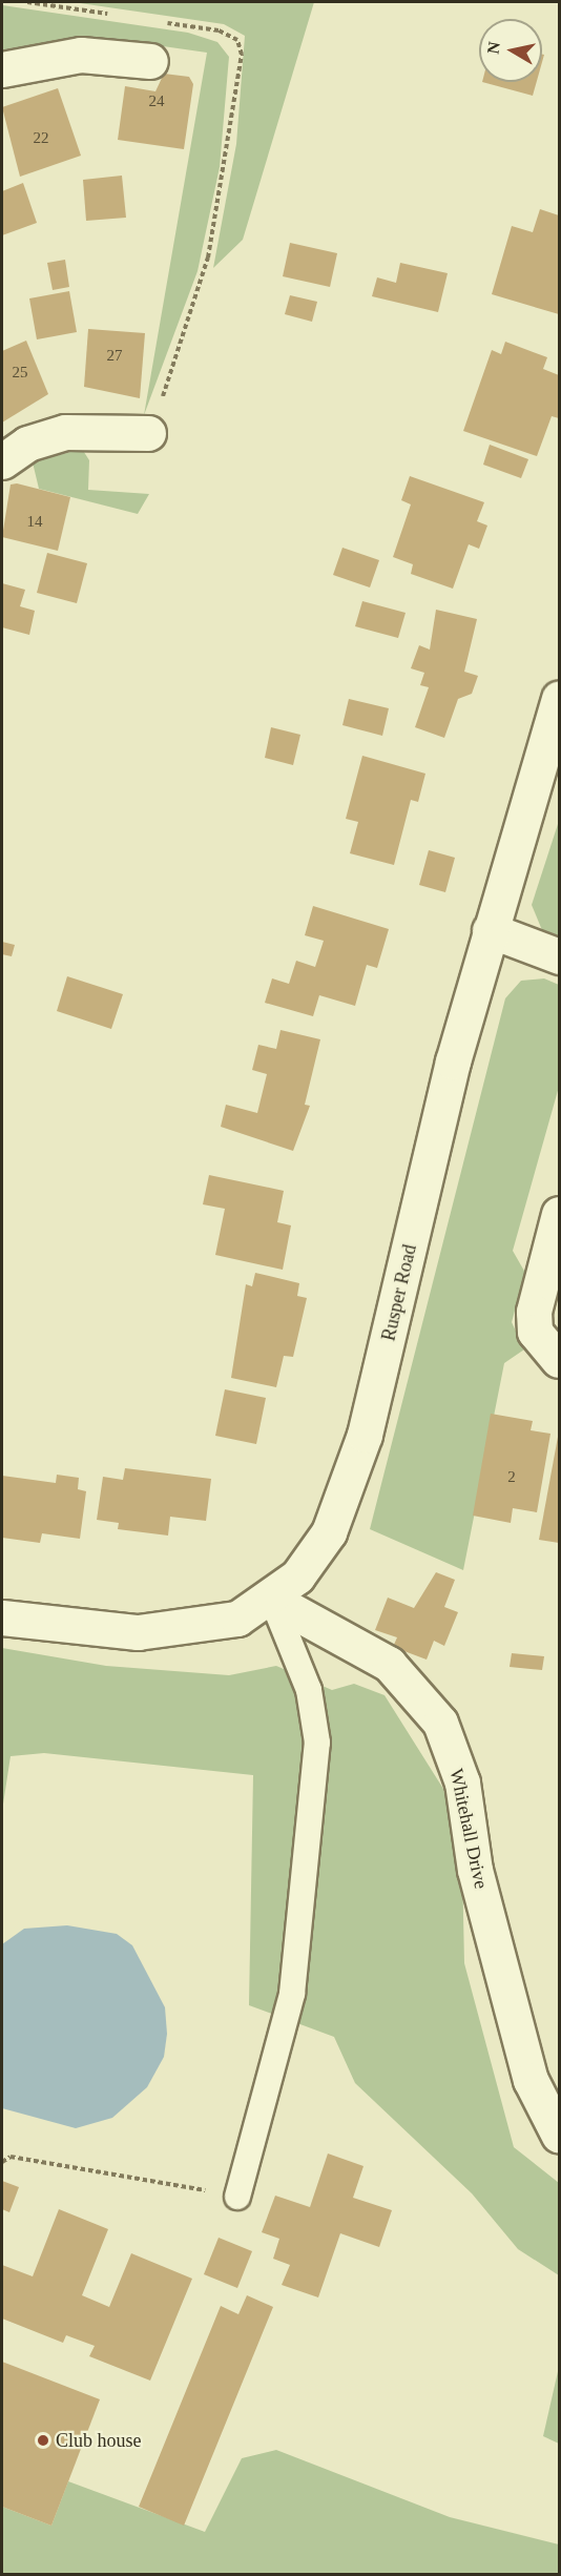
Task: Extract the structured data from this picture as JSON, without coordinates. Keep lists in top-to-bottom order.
{
  "streets": {
    "street": ["Rusper Road", "Whitehall Drive"]
  },
  "crossings": [
    ["Rusper Road", "Whitehall Drive"]
  ],
  "places": ["Club house"],
  "house_numbers": [
    "24",
    "22",
    "27",
    "25",
    "14",
    "2"
  ],
  "north": "left"
}
